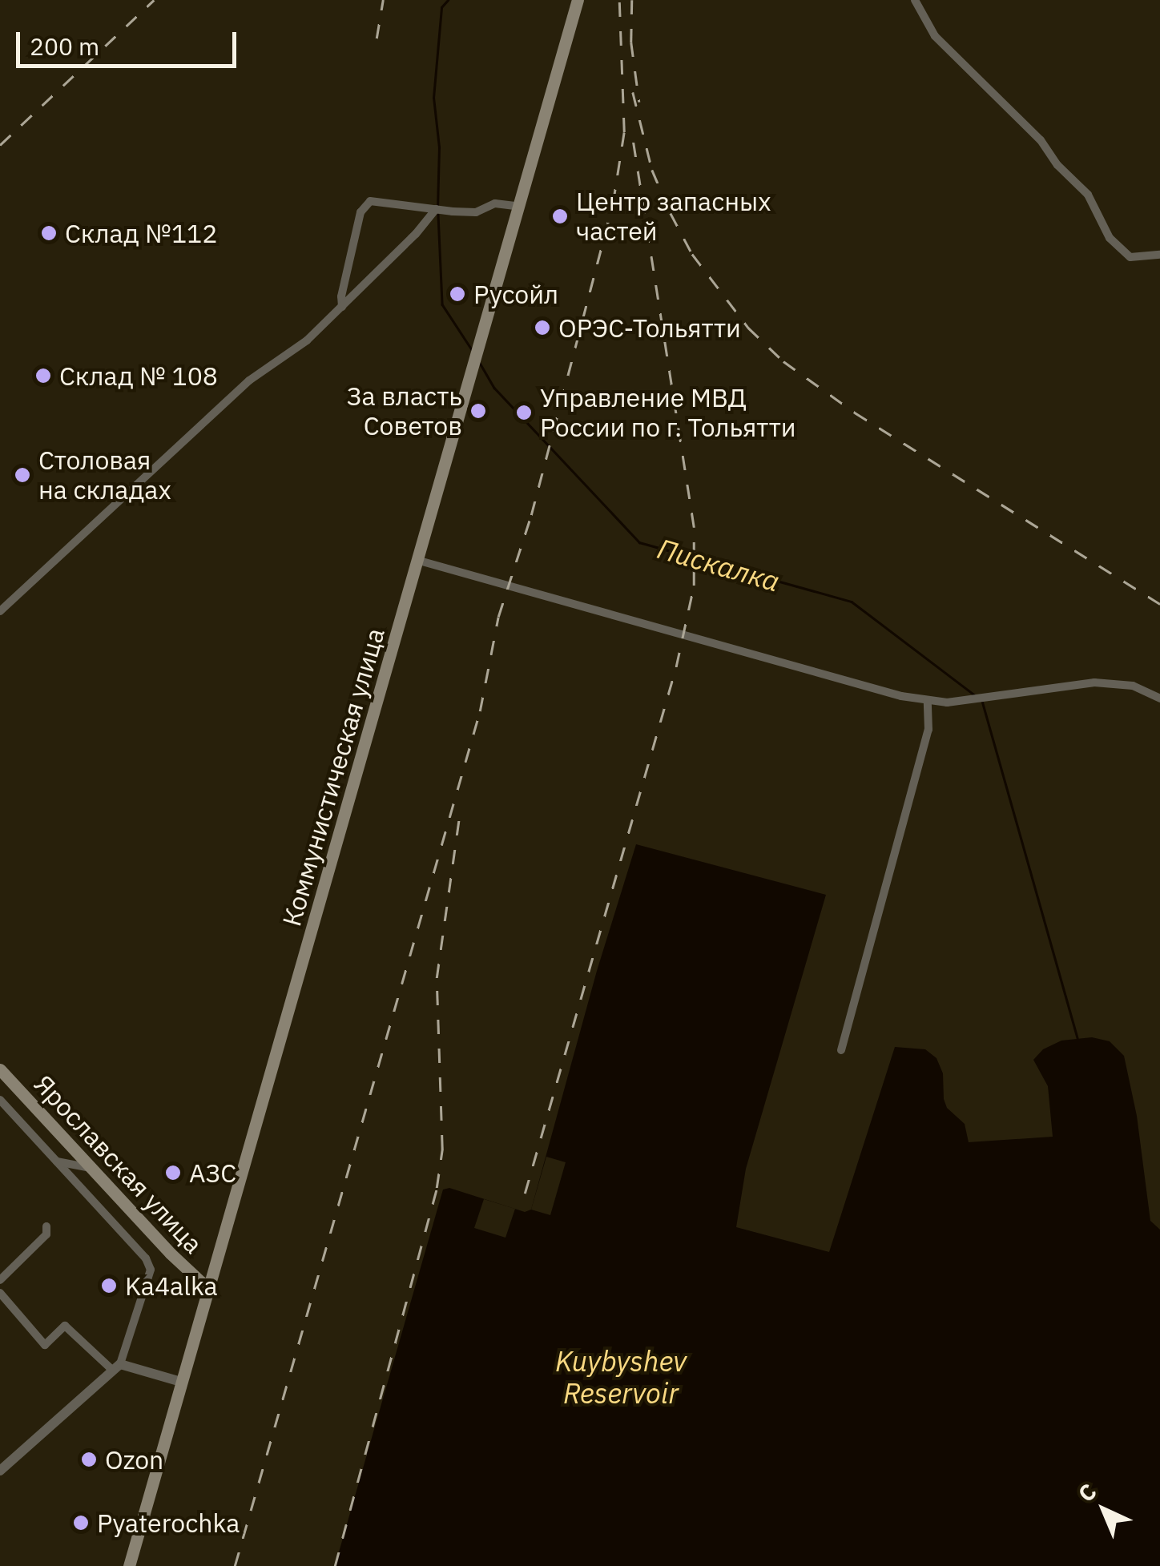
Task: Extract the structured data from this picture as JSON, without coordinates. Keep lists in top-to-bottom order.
{
  "streets": {
    "main road": ["Коммунистическая улица", "Ярославская улица"]
  },
  "crossings": [
    ["Коммунистическая улица", "Ярославская улица"]
  ],
  "water": ["Пискалка", "Kuybyshev Reservoir"],
  "places": [
    "Центр запасных частей",
    "Склад №112",
    "Русойл",
    "ОРЭС-Тольятти",
    "Склад № 108",
    "За власть Советов",
    "Управление МВД России по г. Тольятти",
    "Столовая на складах",
    "АЗС",
    "Ka4alka",
    "Ozon",
    "Pyaterochka"
  ],
  "scale_bar": "200 m",
  "north": "top left"
}
